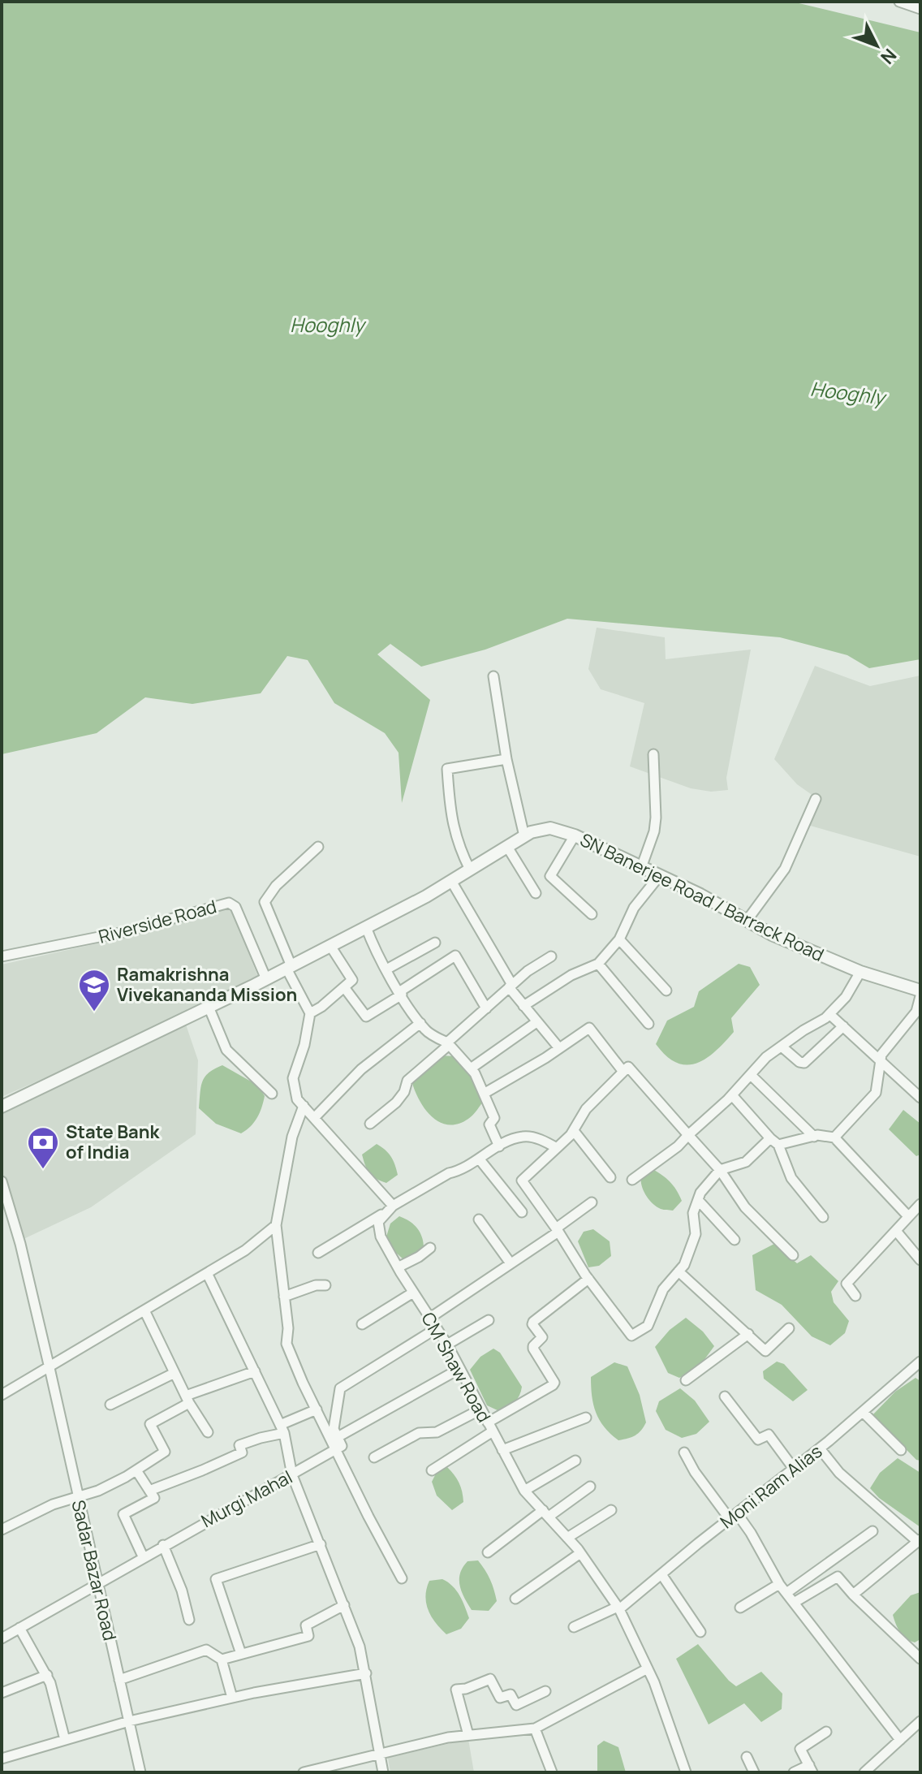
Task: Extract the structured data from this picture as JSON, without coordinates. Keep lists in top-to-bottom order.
{
  "streets": {
    "street": [
      "SN Banerjee Road / Barrack Road",
      "Riverside Road",
      "CM Shaw Road",
      "Moni Ram Alias",
      "Murgi Mahal",
      "Sadar Bazar Road"
    ]
  },
  "crossings": [
    ["SN Banerjee Road / Barrack Road", "Riverside Road"],
    ["CM Shaw Road", "Moni Ram Alias"],
    ["Murgi Mahal", "Sadar Bazar Road"]
  ],
  "water": ["Hooghly"],
  "places": {
    "school or university": ["Ramakrishna Vivekananda Mission"],
    "bank": ["State Bank of India"]
  },
  "north": "bottom right"
}
